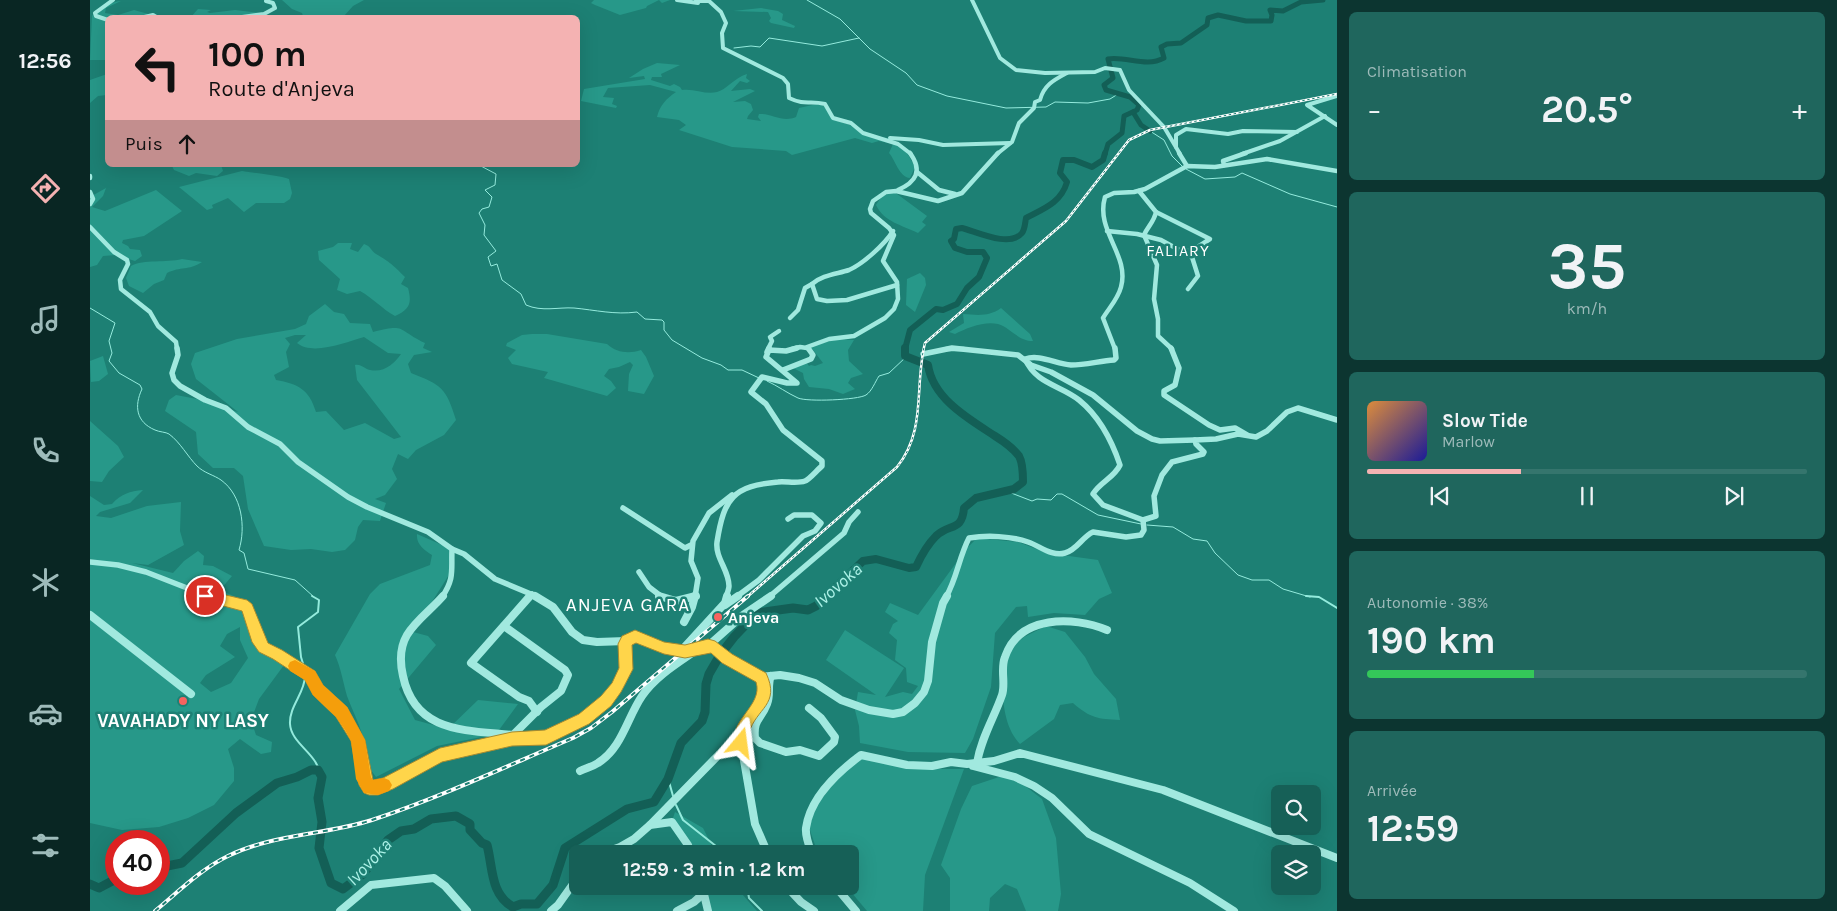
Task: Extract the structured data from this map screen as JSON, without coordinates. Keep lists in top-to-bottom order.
{
  "districts": ["FALIARY", "ANJEVA GARA"],
  "water": ["Ivovoka"],
  "places": ["Anjeva", "VAVAHADY NY LASY"],
  "page": {
    "tabs": "12:56",
    "tile": [
      "Climatisation",
      ["35", "km/h"],
      ["Autonomie · 38%", "190 km"],
      ["Arrivée", "12:59"]
    ],
    "turn": ["100 m", "Route d'Anjeva"],
    "heat": ["−", "20.5°", "+"],
    "then": "Puis",
    "song": ["Slow Tide", "Marlow"],
    "limit": "40",
    "trip": "12:59 · 3 min · 1.2 km"
  }
}
